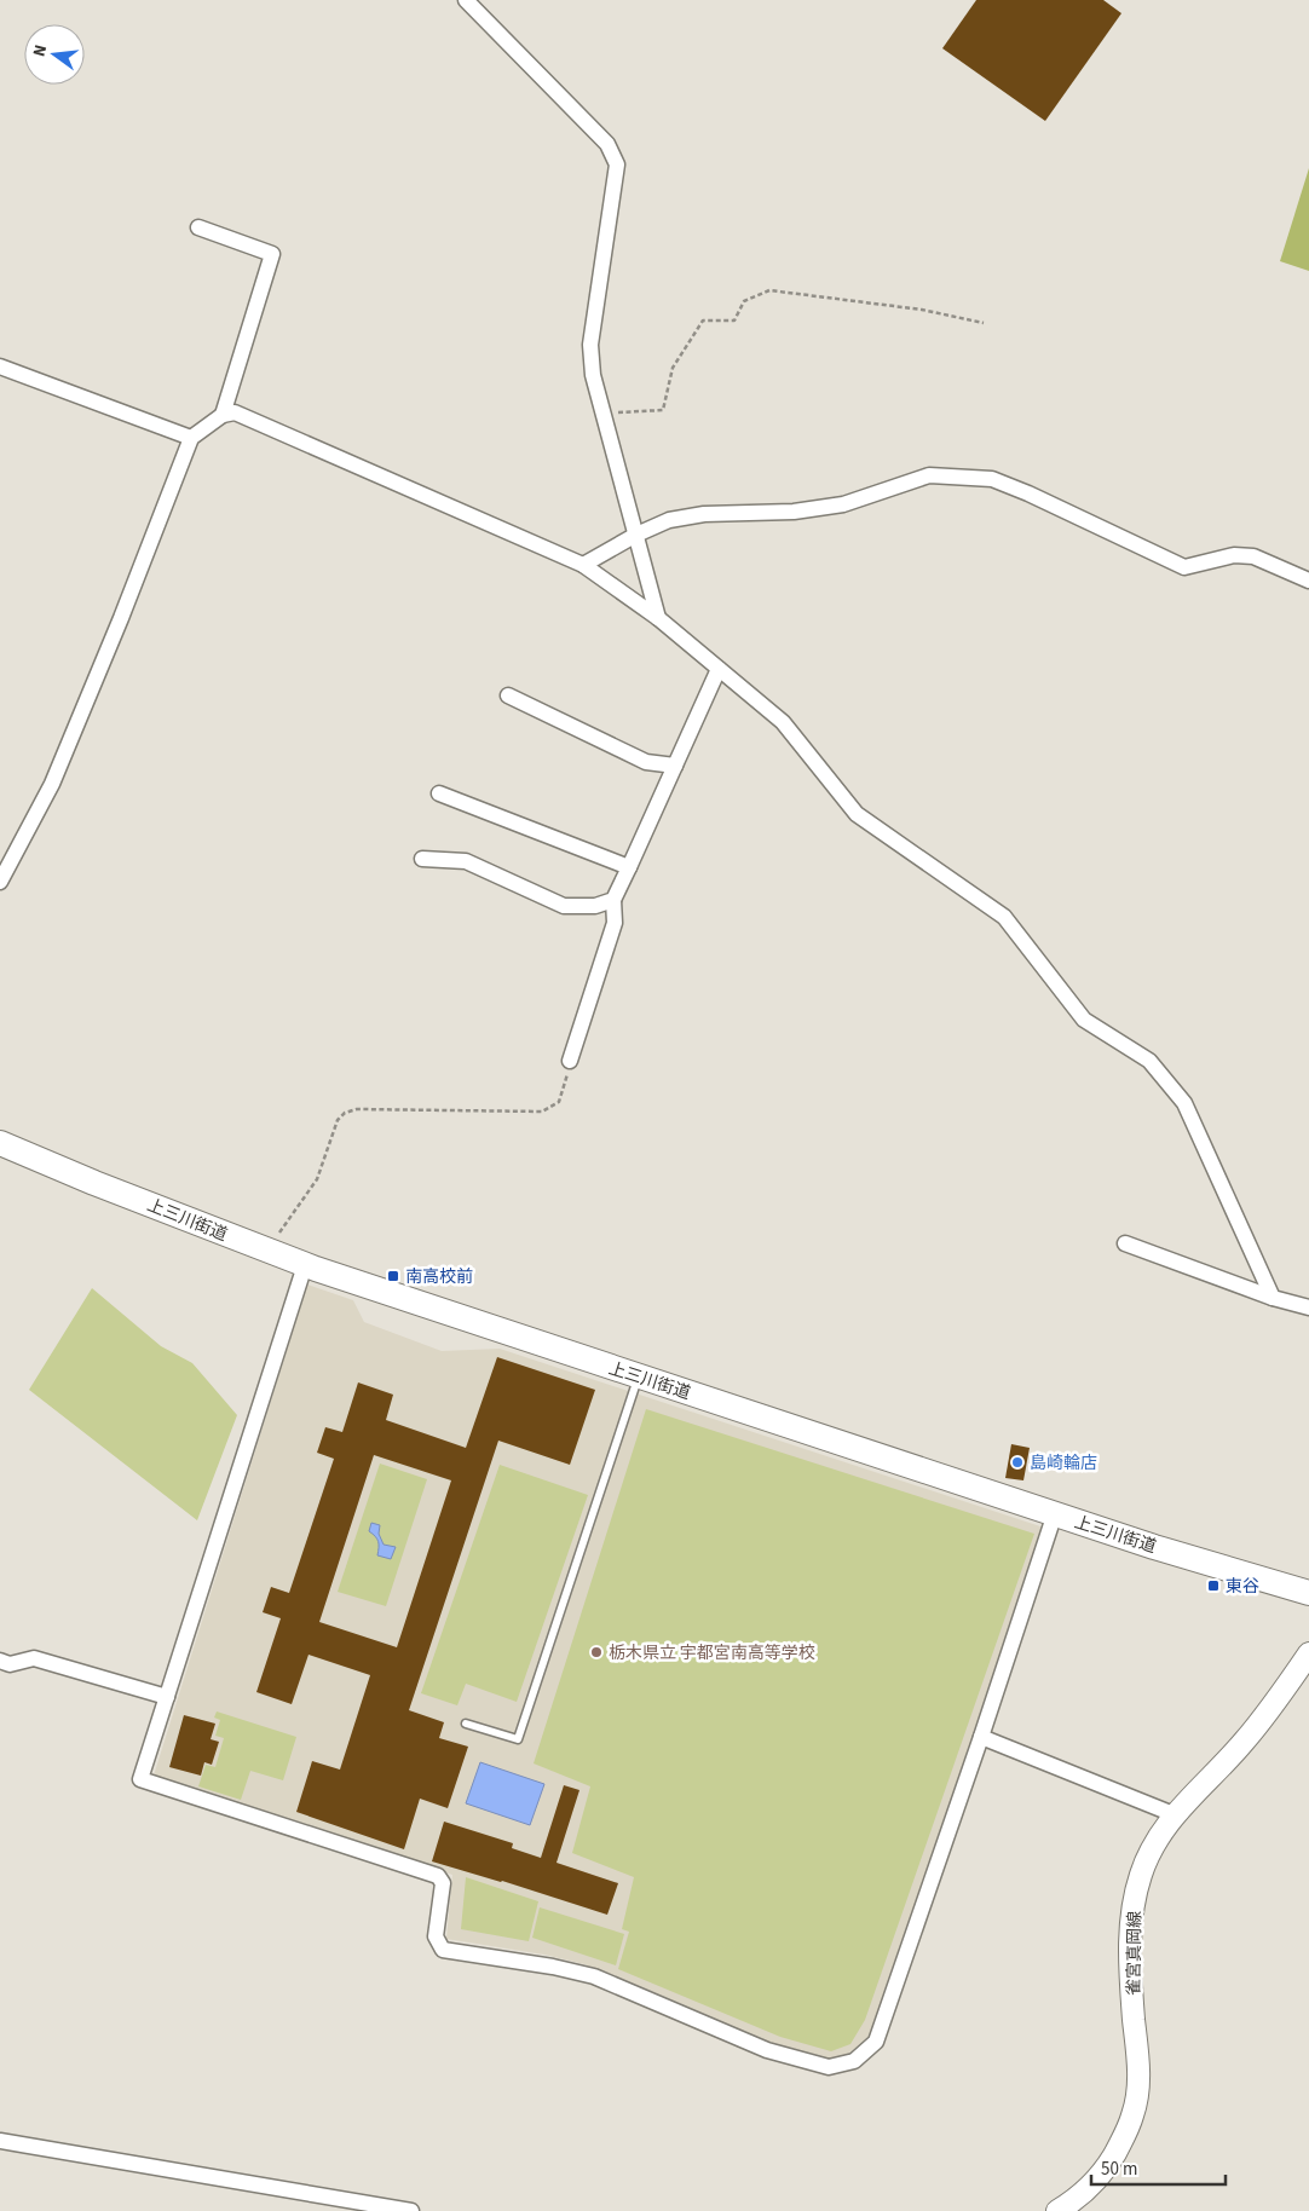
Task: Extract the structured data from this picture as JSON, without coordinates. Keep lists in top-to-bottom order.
{
  "streets": {
    "main road": ["上三川街道", "雀宮真岡線"]
  },
  "places": {
    "transit": ["南高校前", "東谷"],
    "other": ["島崎輪店", "栃木県立 宇都宮南高等学校"]
  },
  "scale_bar": "50 m",
  "north": "left"
}
